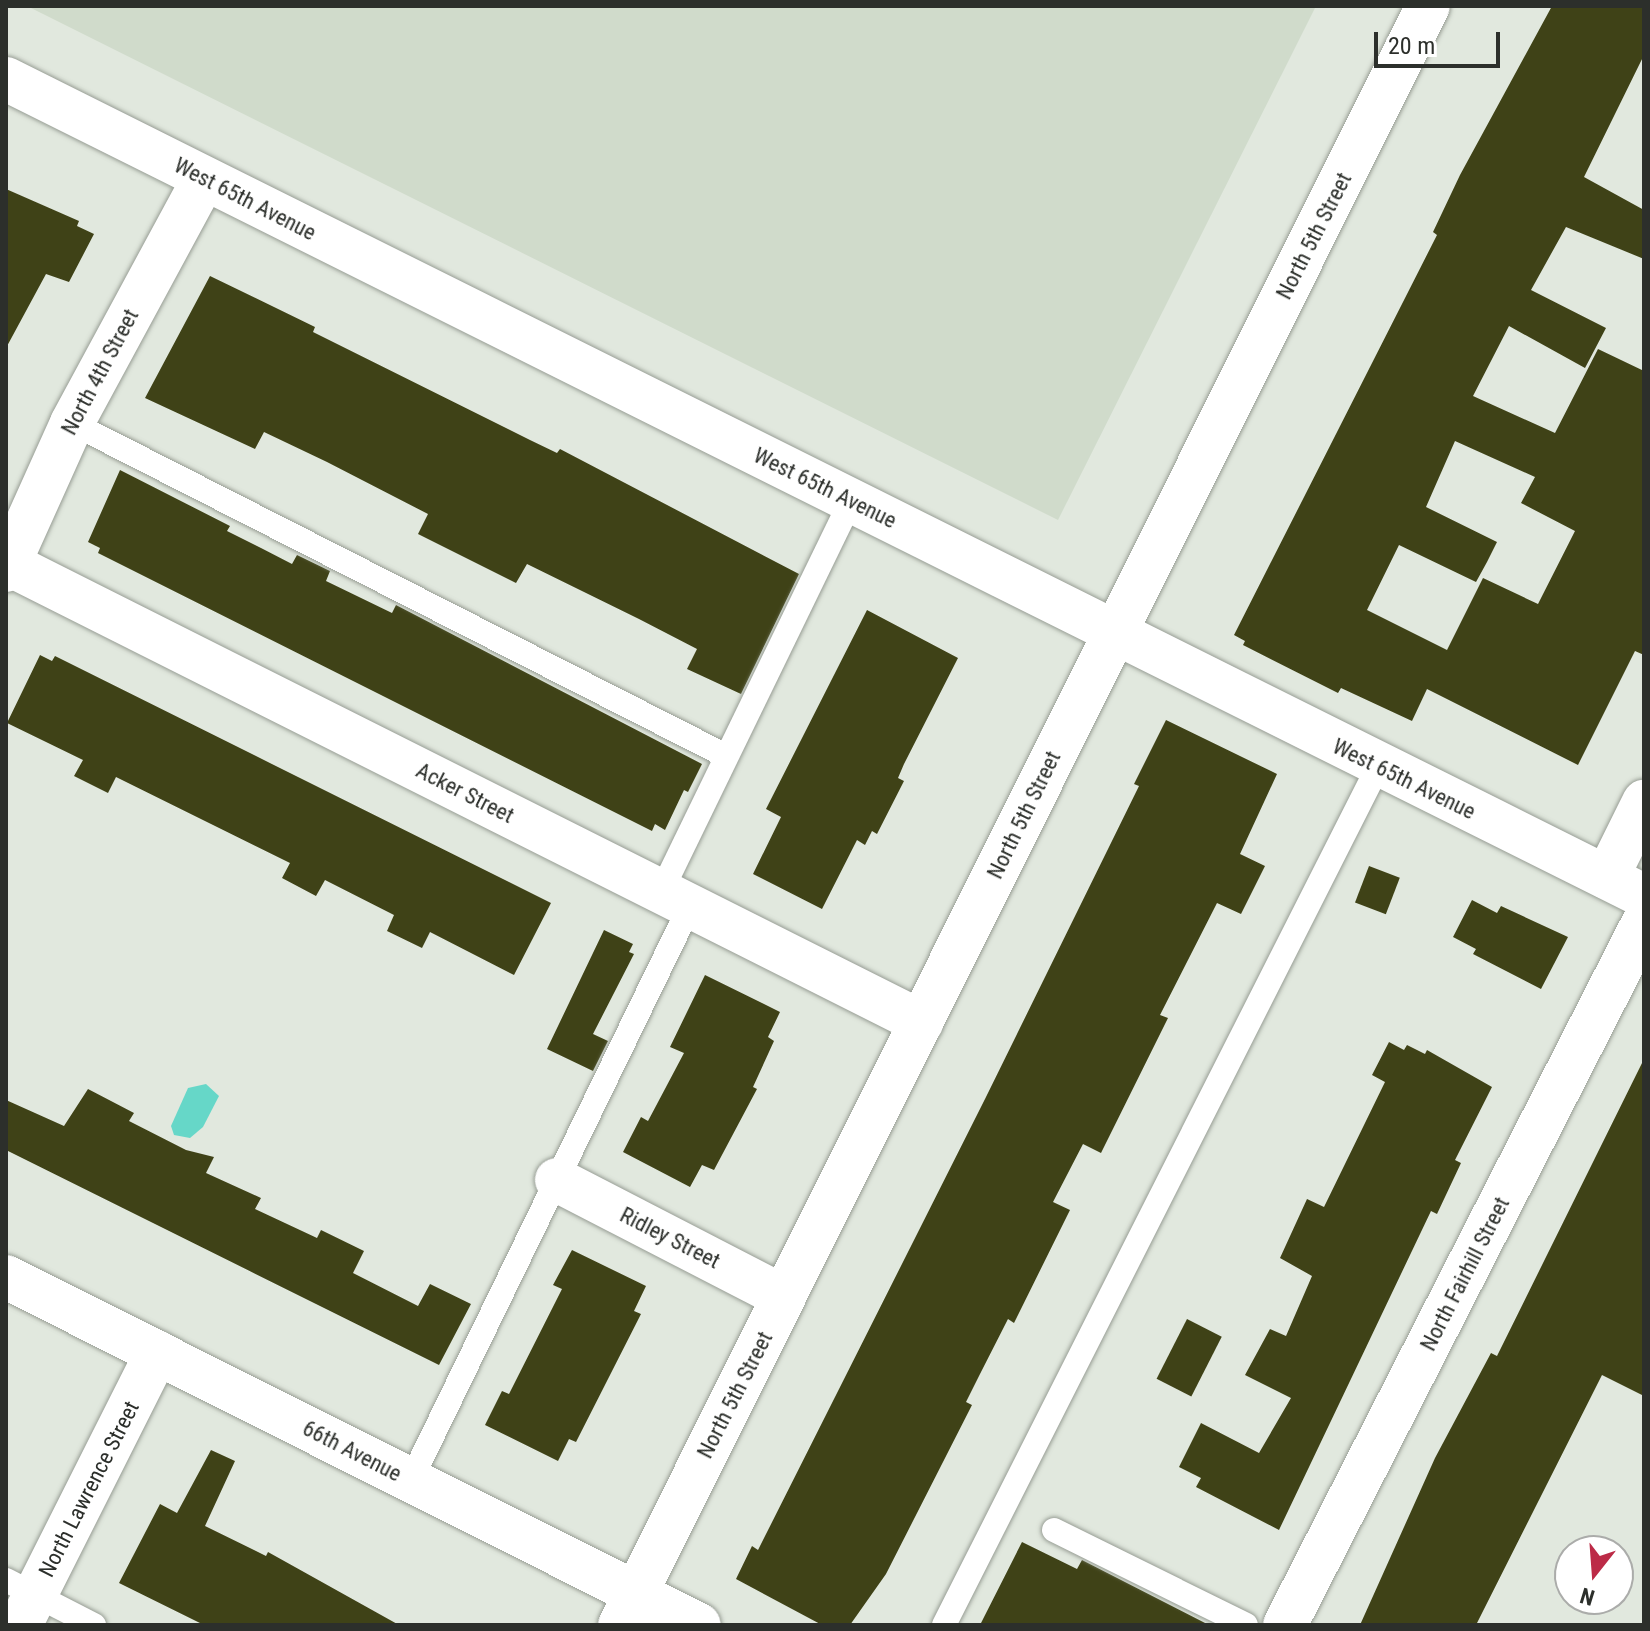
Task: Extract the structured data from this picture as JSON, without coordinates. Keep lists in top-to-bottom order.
{
  "streets": {
    "street": [
      "West 65th Avenue",
      "North 5th Street",
      "North 4th Street",
      "Acker Street",
      "Ridley Street",
      "North Fairhill Street",
      "66th Avenue",
      "North Lawrence Street"
    ]
  },
  "crossings": [
    ["West 65th Avenue", "North 5th Street"],
    ["West 65th Avenue", "North 4th Street"],
    ["North 5th Street", "Acker Street"],
    ["North 5th Street", "Ridley Street"],
    ["North 5th Street", "66th Avenue"],
    ["North 4th Street", "Acker Street"],
    ["66th Avenue", "North Lawrence Street"]
  ],
  "scale_bar": "20 m",
  "north": "bottom"
}
